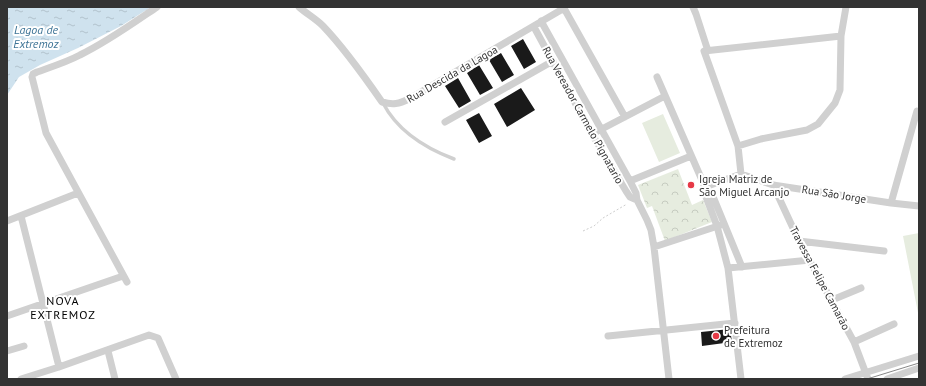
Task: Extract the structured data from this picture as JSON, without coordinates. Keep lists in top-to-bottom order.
{
  "streets": {
    "street": [
      "Rua Descida da Lagoa",
      "Rua Vereador Carmelo Pignatario",
      "Rua São Jorge",
      "Travessa Felipe Camarão"
    ]
  },
  "crossings": [
    ["Rua Descida da Lagoa", "Rua Vereador Carmelo Pignatario"],
    ["Rua São Jorge", "Travessa Felipe Camarão"]
  ],
  "districts": ["NOVA EXTREMOZ"],
  "water": ["Lagoa de Extremoz"],
  "places": ["Igreja Matriz de São Miguel Arcanjo", "Prefeitura de Extremoz"]
}
